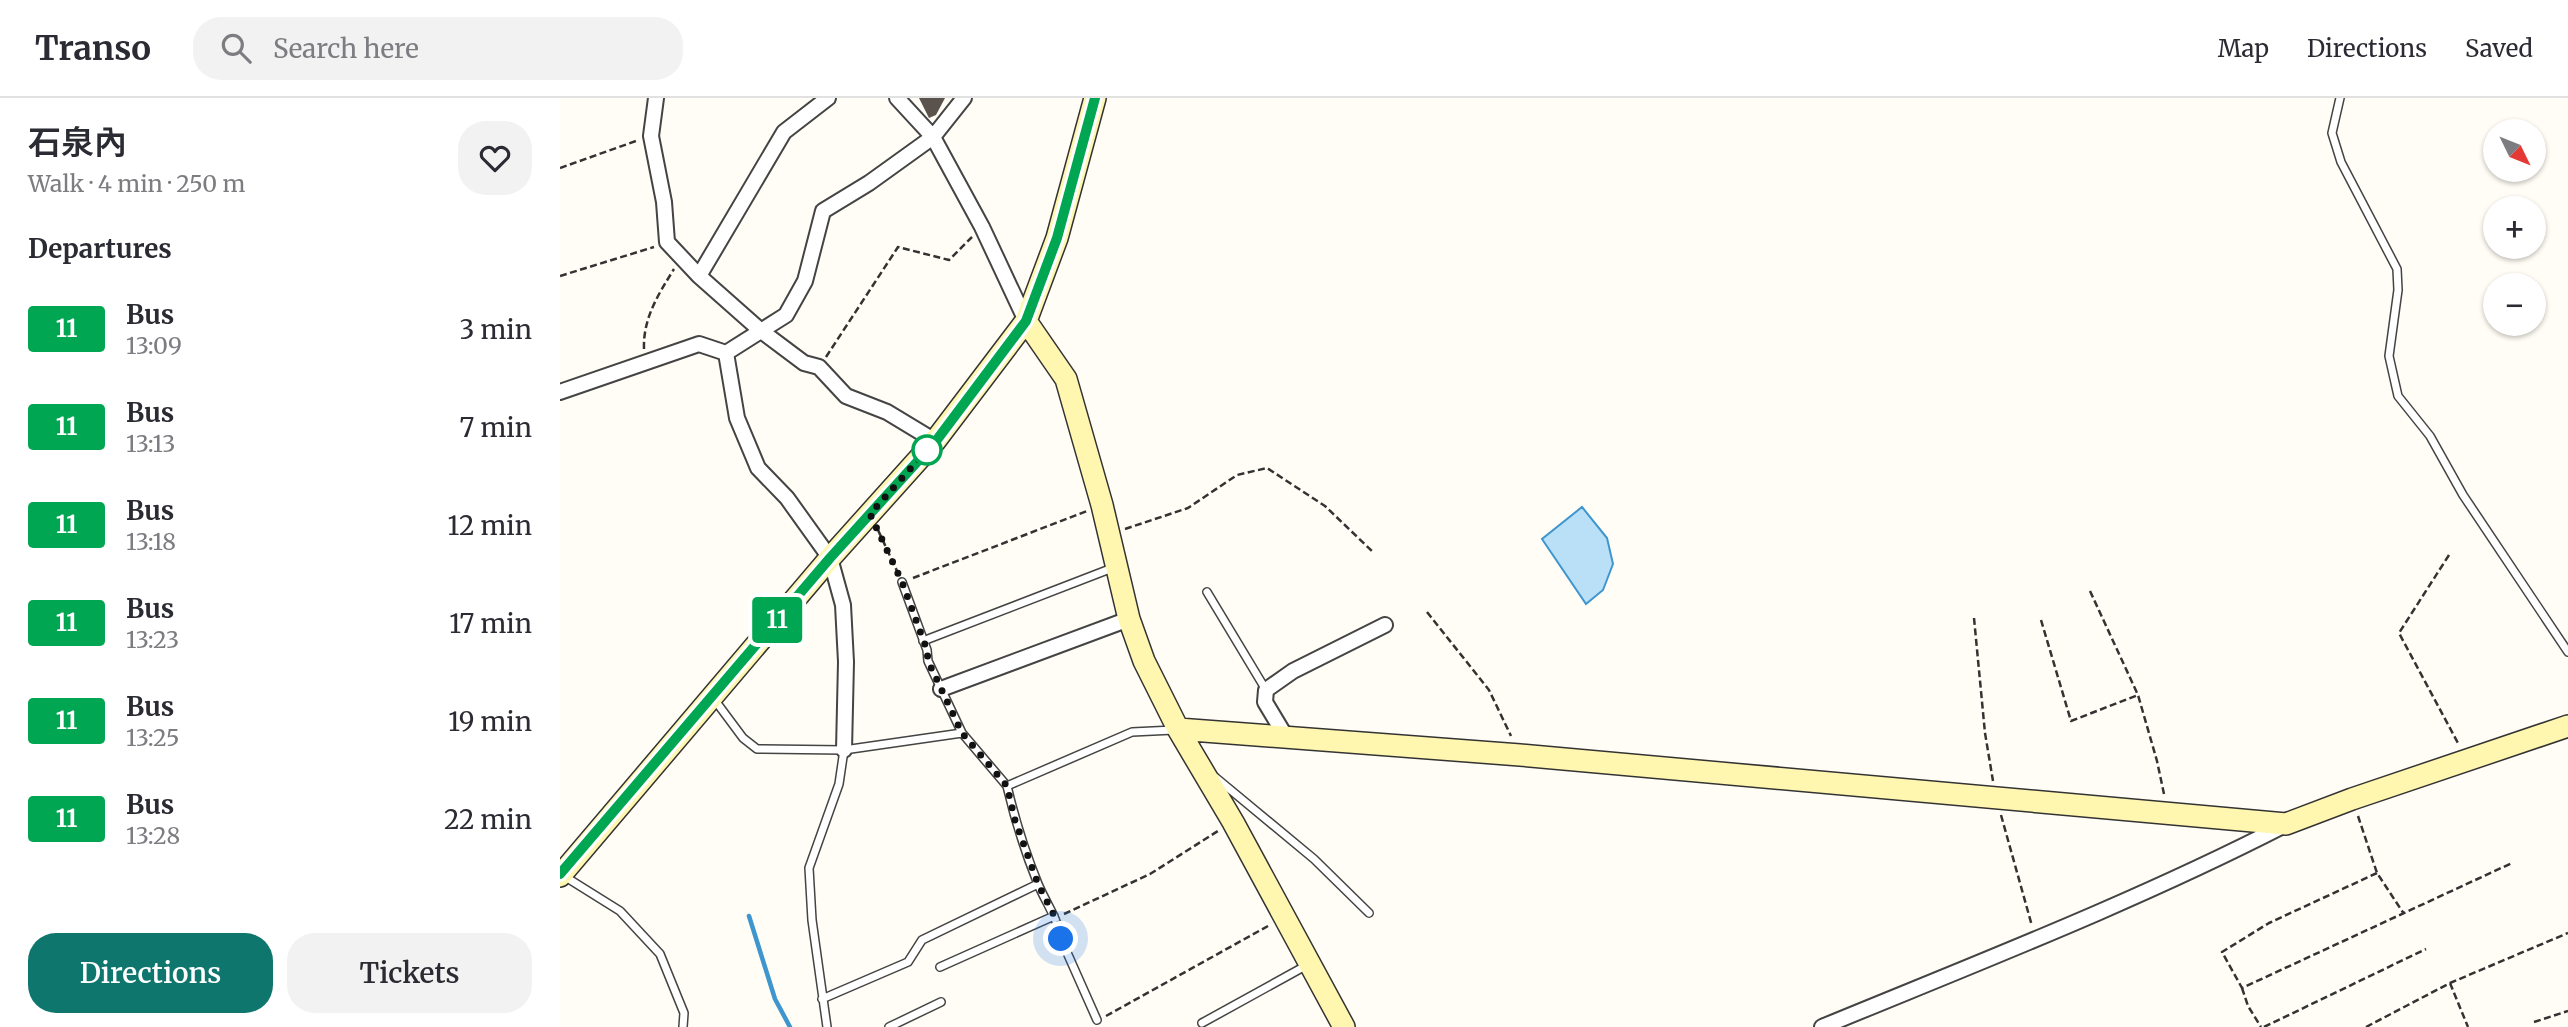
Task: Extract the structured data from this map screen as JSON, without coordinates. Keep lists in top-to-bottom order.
{
  "lines": ["bus line 11"],
  "north": "bottom right",
  "page": {
    "header": "Transo",
    "search": "Search here",
    "nav": ["Map", "Directions", "Saved"],
    "heading": [
      ["石泉內", "Walk · 4 min · 250 m"],
      "Departures"
    ],
    "on_map": "11",
    "map_buttons": ["+", "−"],
    "list": [
      {
        "mark": "11",
        "name": "Bus",
        "note": "13:09",
        "value": "3 min"
      },
      {
        "mark": "11",
        "name": "Bus",
        "note": "13:13",
        "value": "7 min"
      },
      {
        "mark": "11",
        "name": "Bus",
        "note": "13:18",
        "value": "12 min"
      },
      {
        "mark": "11",
        "name": "Bus",
        "note": "13:23",
        "value": "17 min"
      },
      {
        "mark": "11",
        "name": "Bus",
        "note": "13:25",
        "value": "19 min"
      },
      {
        "mark": "11",
        "name": "Bus",
        "note": "13:28",
        "value": "22 min"
      }
    ],
    "buttons": ["Directions", "Tickets"]
  }
}
